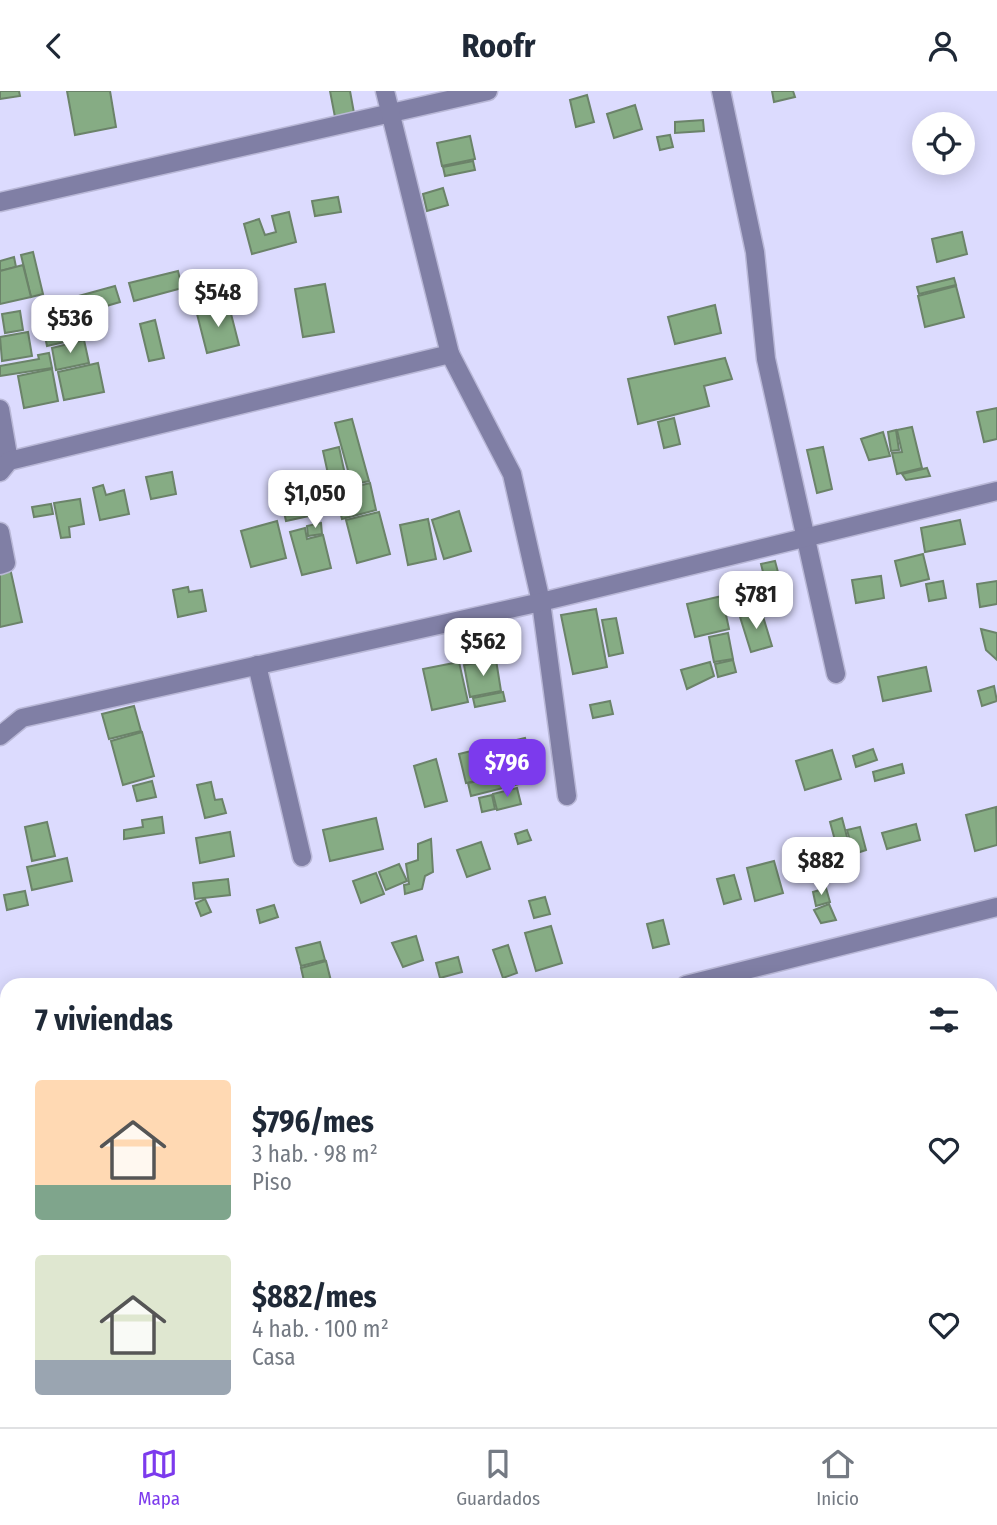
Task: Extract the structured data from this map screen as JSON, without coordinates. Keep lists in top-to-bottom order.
{
  "page": {
    "header": "Roofr",
    "price": [
      "$548",
      "$536",
      "$1,050",
      "$781",
      "$562",
      "$796",
      "$882"
    ],
    "heading": "7 viviendas",
    "list": [
      {
        "name": "$796/mes",
        "note": "3 hab. · 98 m² · Piso"
      },
      {
        "name": "$882/mes",
        "note": "4 hab. · 100 m² · Casa"
      }
    ],
    "tabs": ["Mapa", "Guardados", "Inicio"]
  }
}
